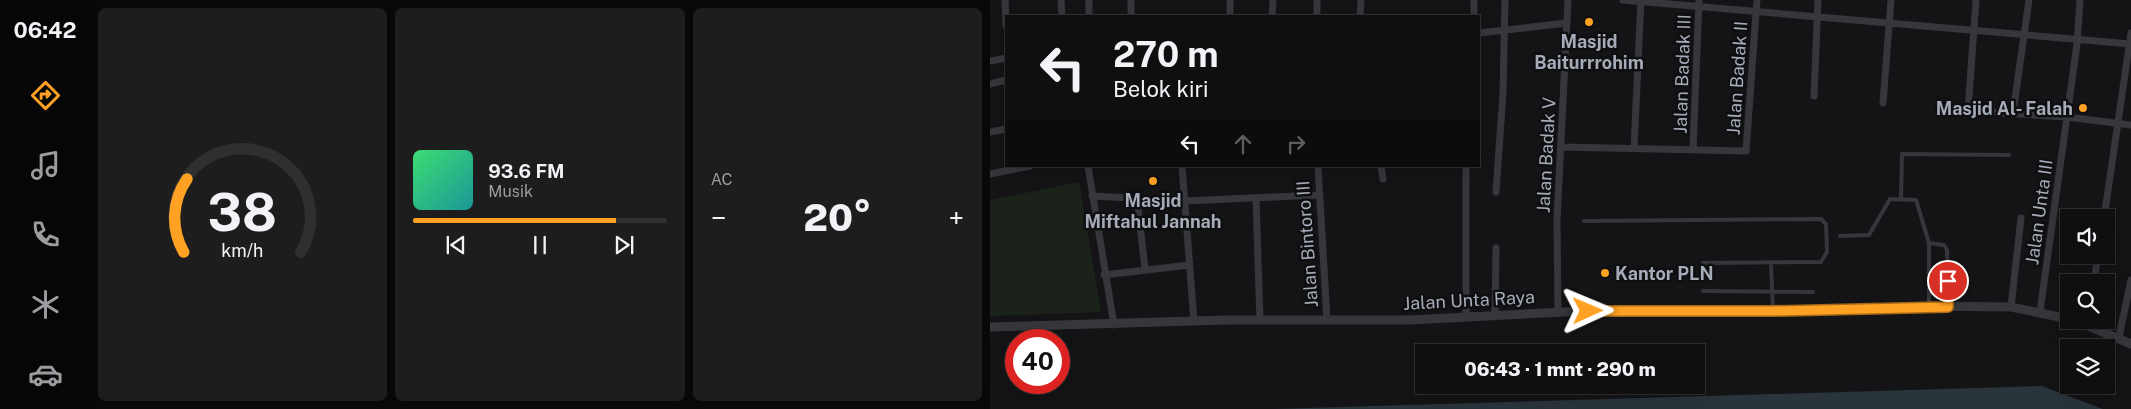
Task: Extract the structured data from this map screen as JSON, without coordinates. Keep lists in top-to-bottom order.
{
  "streets": {
    "street": [
      "Jalan Badak III",
      "Jalan Badak II",
      "Jalan Badak V",
      "Jalan Unta III",
      "Jalan Bintoro III",
      "Jalan Unta Raya"
    ]
  },
  "crossings": [
    ["Jalan Badak III", "Jalan Badak II"],
    ["Jalan Badak V", "Jalan Unta Raya"],
    ["Jalan Unta III", "Jalan Unta Raya"],
    ["Jalan Bintoro III", "Jalan Unta Raya"]
  ],
  "places": [
    "Masjid Baiturrrohim",
    "Masjid Al- Falah",
    "Masjid Miftahul Jannah",
    "Kantor PLN"
  ],
  "page": {
    "tabs": "06:42",
    "tile": "AC",
    "turn": ["270 m", "Belok kiri"],
    "song": ["93.6 FM", "Musik"],
    "heat": ["−", "20°", "+"],
    "limit": "40",
    "trip": "06:43 · 1 mnt · 290 m",
    "gauge": ["38", "km/h"]
  }
}
